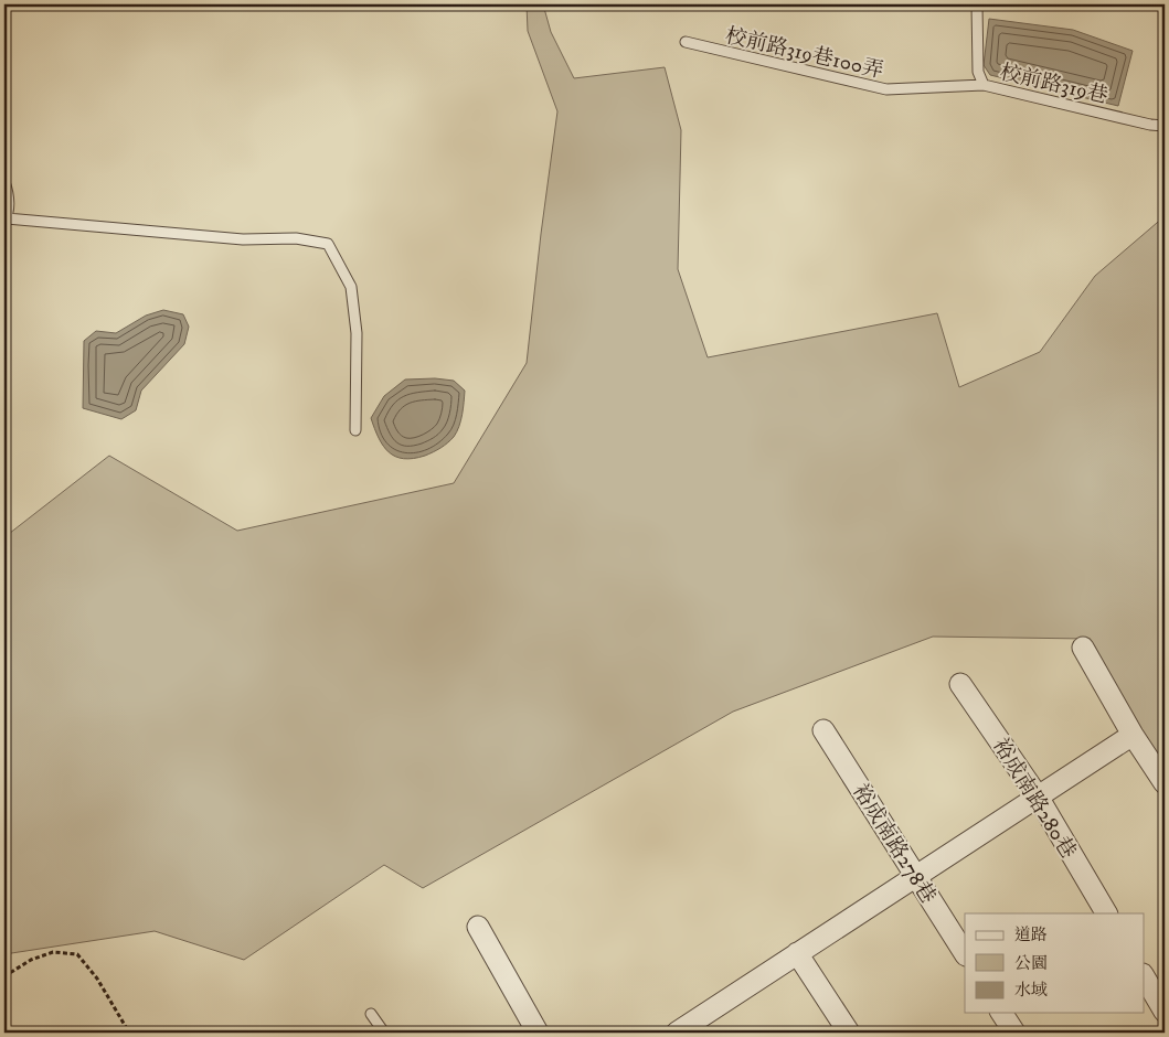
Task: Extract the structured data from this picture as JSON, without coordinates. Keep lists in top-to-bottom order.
{
  "streets": {
    "street": ["裕成南路280巷", "裕成南路278巷"],
    "lane": ["校前路319巷100弄", "校前路319巷"]
  },
  "crossings": [
    ["校前路319巷100弄", "校前路319巷"]
  ],
  "legend": ["道路", "公園", "水域"]
}
